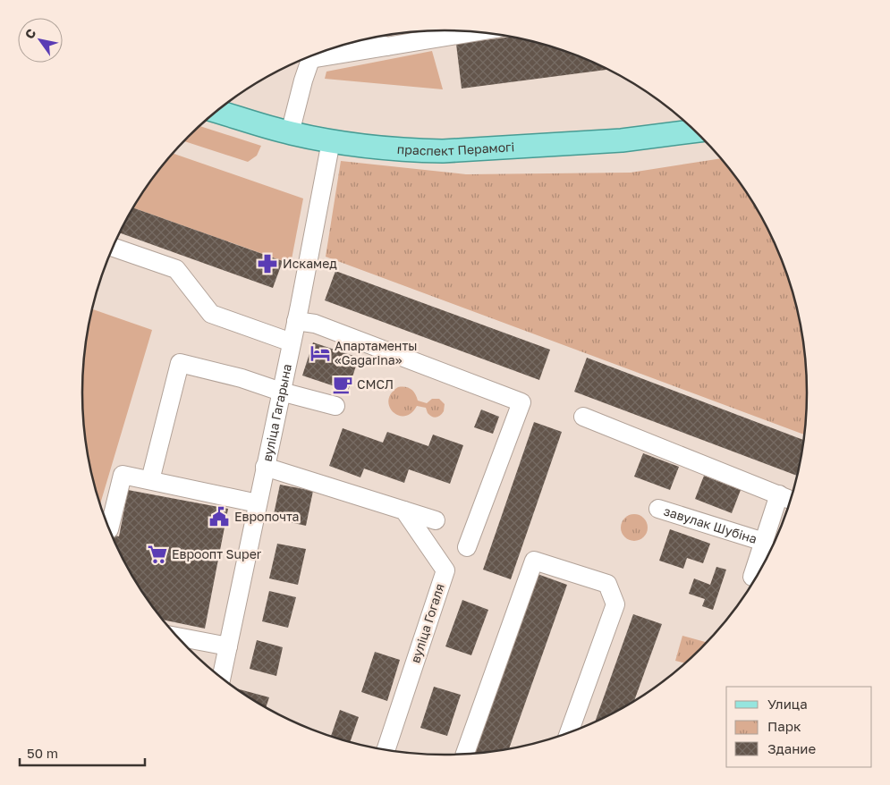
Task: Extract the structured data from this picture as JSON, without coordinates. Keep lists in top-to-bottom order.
{
  "streets": {
    "main road": ["праспект Перамогі"],
    "street": ["вуліца Гагарына", "завулак Шубіна", "вуліца Гогаля"]
  },
  "crossings": [
    ["праспект Перамогі", "вуліца Гагарына"]
  ],
  "places": {
    "pharmacy": ["Искамед"],
    "hotel": ["Апартаменты «Gagarina»"],
    "cafe": ["СМСЛ"],
    "public building": ["Европочта"],
    "supermarket": ["Евроопт Super"]
  },
  "legend": ["Улица", "Парк", "Здание"],
  "scale_bar": "50 m",
  "north": "top left"
}
